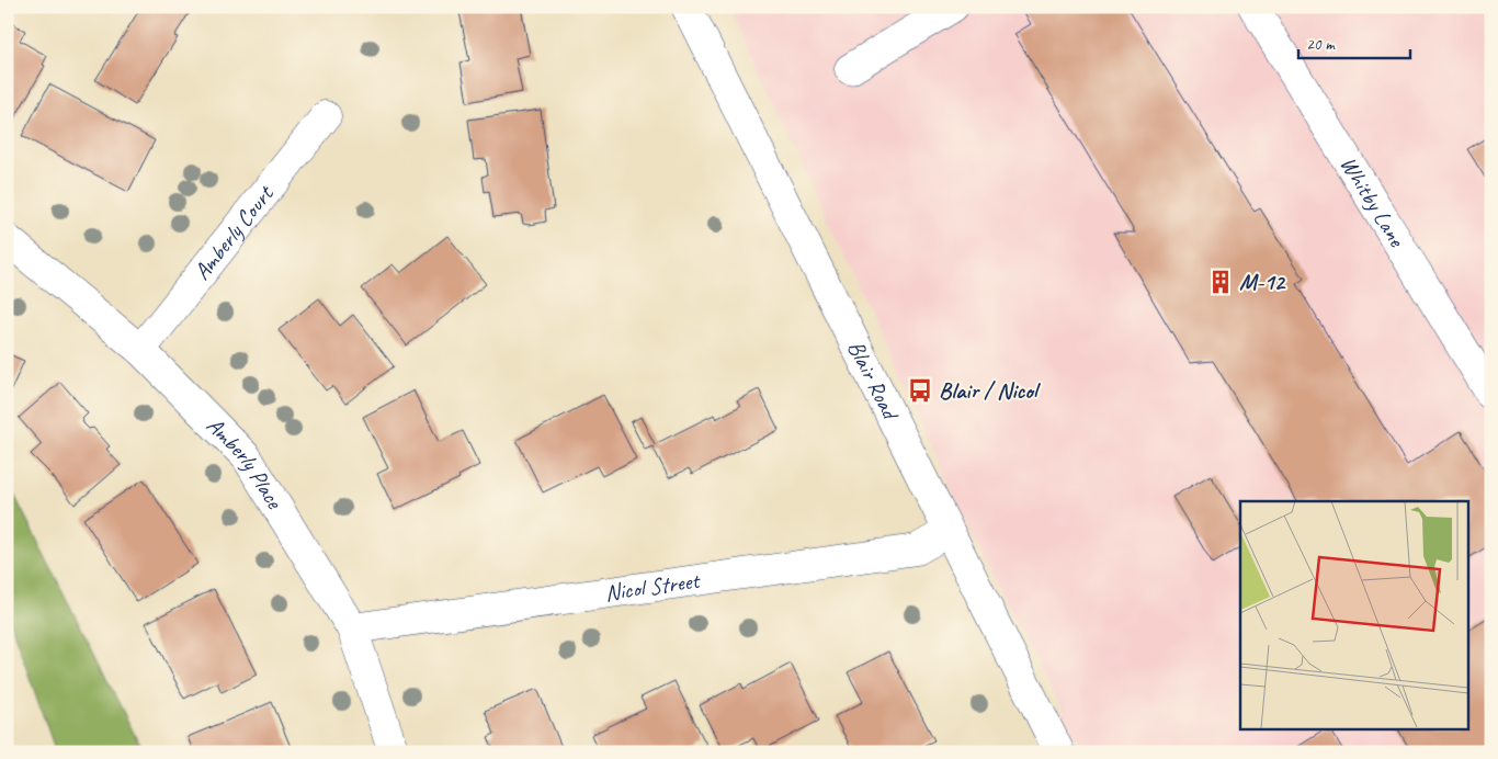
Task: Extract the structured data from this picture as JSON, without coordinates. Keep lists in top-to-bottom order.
{
  "streets": {
    "street": [
      "Whitby Lane",
      "Amberly Court",
      "Blair Road",
      "Amberly Place",
      "Nicol Street"
    ]
  },
  "crossings": [
    ["Amberly Court", "Amberly Place"],
    ["Blair Road", "Nicol Street"],
    ["Amberly Place", "Nicol Street"]
  ],
  "places": {
    "building": ["M-12"],
    "bus stop": ["Blair / Nicol"]
  },
  "scale_bar": "20 m"
}
